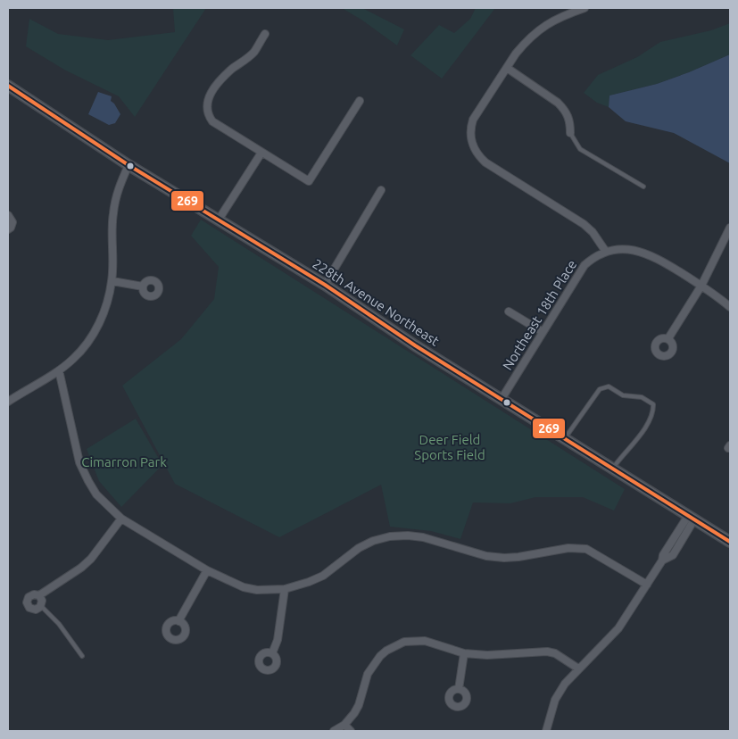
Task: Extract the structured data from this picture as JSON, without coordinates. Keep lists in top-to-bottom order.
{
  "streets": {
    "main road": ["228th Avenue Northeast"],
    "street": ["Northeast 18th Place"]
  },
  "crossings": [
    ["228th Avenue Northeast", "Northeast 18th Place"]
  ],
  "parks": ["Deer Field Sports Field", "Cimarron Park"],
  "lines": ["transit line 269"]
}
